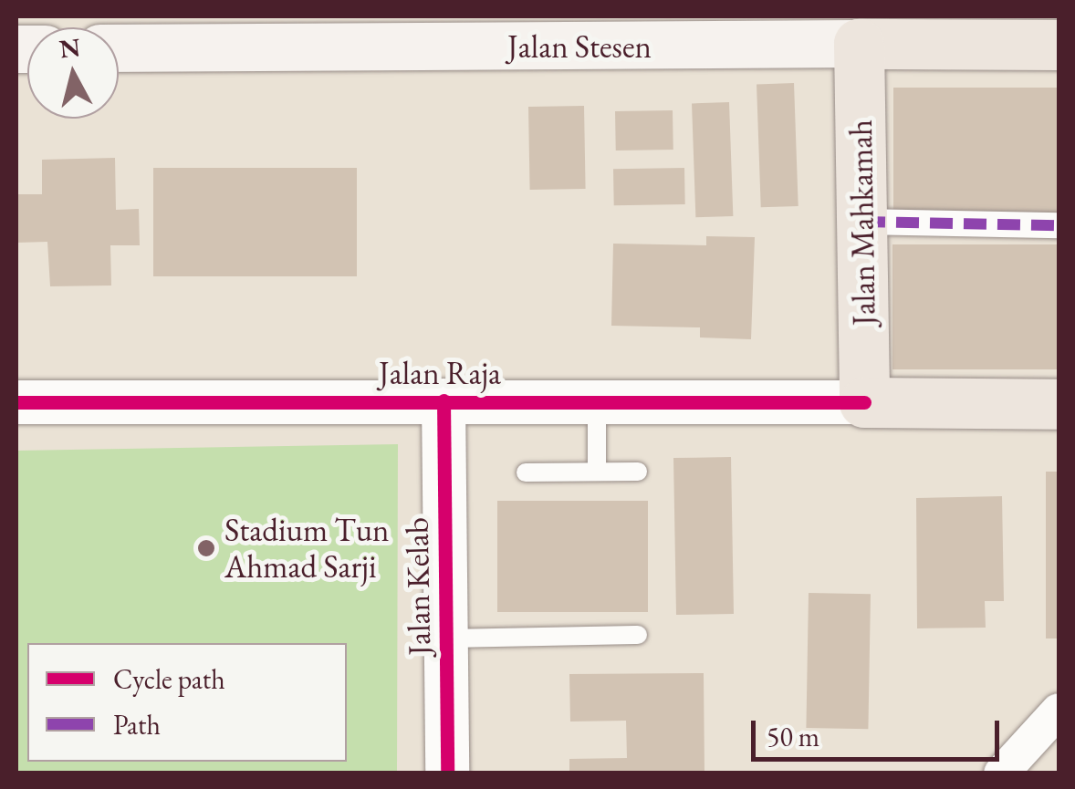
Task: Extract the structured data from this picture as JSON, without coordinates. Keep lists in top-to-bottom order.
{
  "streets": {
    "highway": ["Jalan Stesen", "Jalan Mahkamah", "Jalan Raja"],
    "street": ["Jalan Kelab"]
  },
  "crossings": [
    ["Jalan Stesen", "Jalan Mahkamah"],
    ["Jalan Mahkamah", "Jalan Raja"],
    ["Jalan Raja", "Jalan Kelab"]
  ],
  "places": ["Stadium Tun Ahmad Sarji"],
  "legend": ["Cycle path", "Path"],
  "scale_bar": "50 m",
  "north": "top"
}
